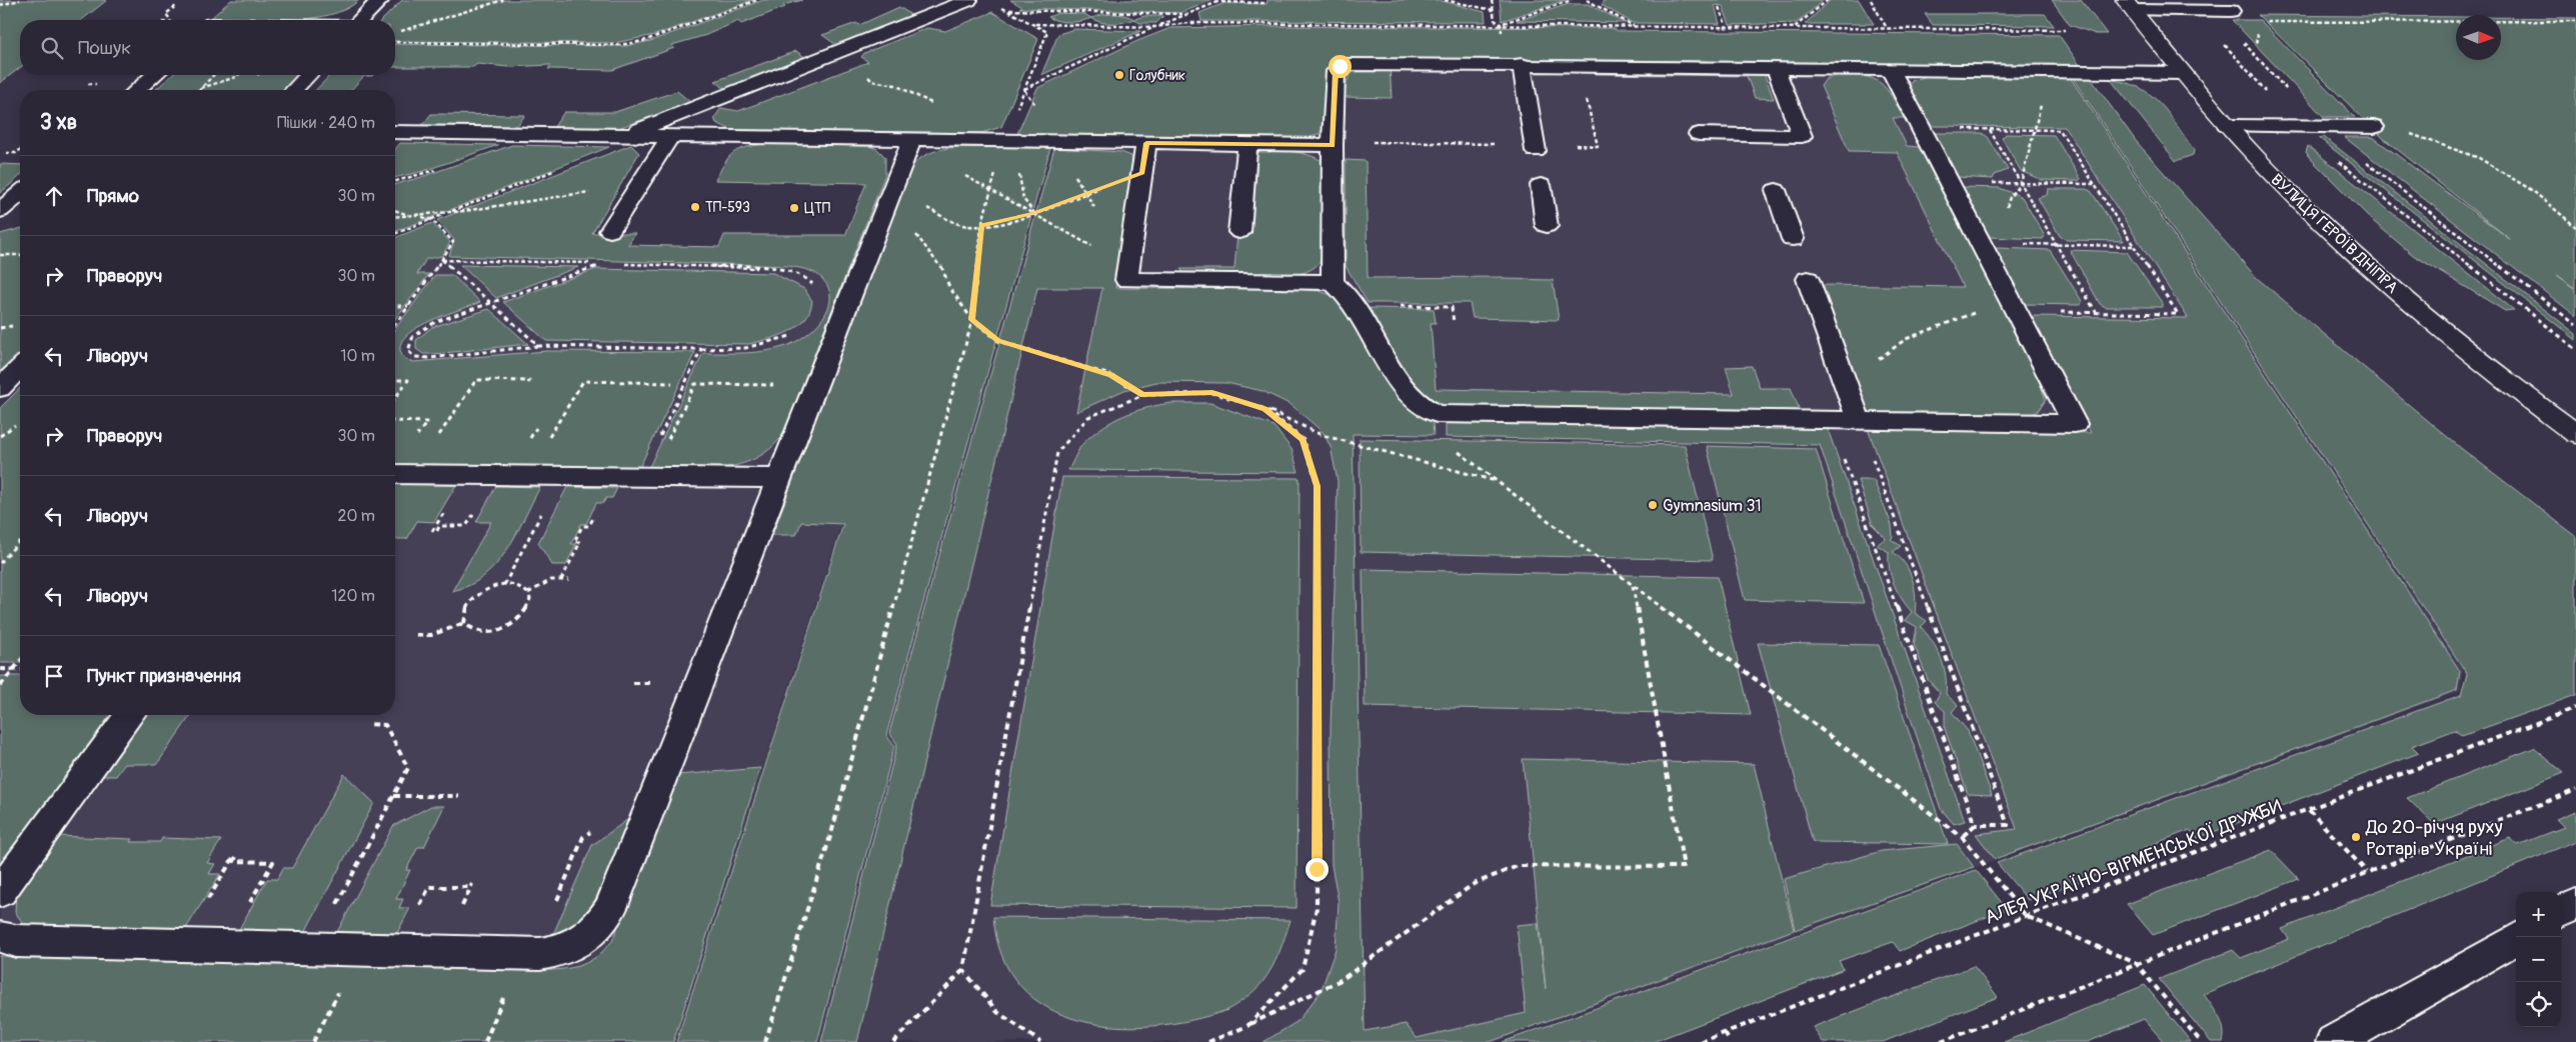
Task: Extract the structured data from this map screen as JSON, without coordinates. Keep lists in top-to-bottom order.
{
  "streets": {
    "main road": ["ВУЛИЦЯ ГЕРОЇВ ДНІПРА"],
    "path": ["АЛЕЯ УКРАЇНО-ВІРМЕНСЬКОЇ ДРУЖБИ"]
  },
  "places": [
    "Голубник",
    "ТП-593",
    "ЦТП",
    "Gymnasium 31",
    "До 20-річчя руху Ротарі в Україні"
  ],
  "north": "right",
  "page": {
    "search": "Пошук",
    "heading": ["3 хв", "Пішки · 240 m"],
    "list": [
      ["Прямо", "30 m"],
      ["Праворуч", "30 m"],
      ["Ліворуч", "10 m"],
      ["Праворуч", "30 m"],
      ["Ліворуч", "20 m"],
      ["Ліворуч", "120 m"],
      "Пункт призначення"
    ],
    "map_buttons": ["+", "−"]
  }
}
